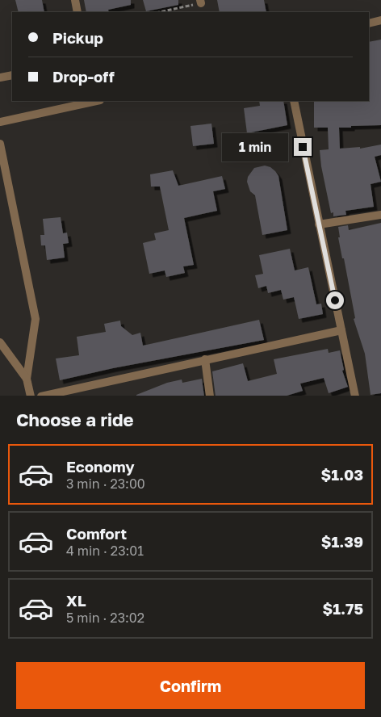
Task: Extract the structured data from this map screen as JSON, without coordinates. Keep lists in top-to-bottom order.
{
  "page": {
    "banner": ["Pickup", "Drop-off"],
    "bubble": "1 min",
    "heading": "Choose a ride",
    "list": [
      {
        "name": "Economy",
        "note": "3 min · 23:00",
        "value": "$1.03"
      },
      {
        "name": "Comfort",
        "note": "4 min · 23:01",
        "value": "$1.39"
      },
      {
        "name": "XL",
        "note": "5 min · 23:02",
        "value": "$1.75"
      }
    ],
    "buttons": "Confirm"
  }
}
